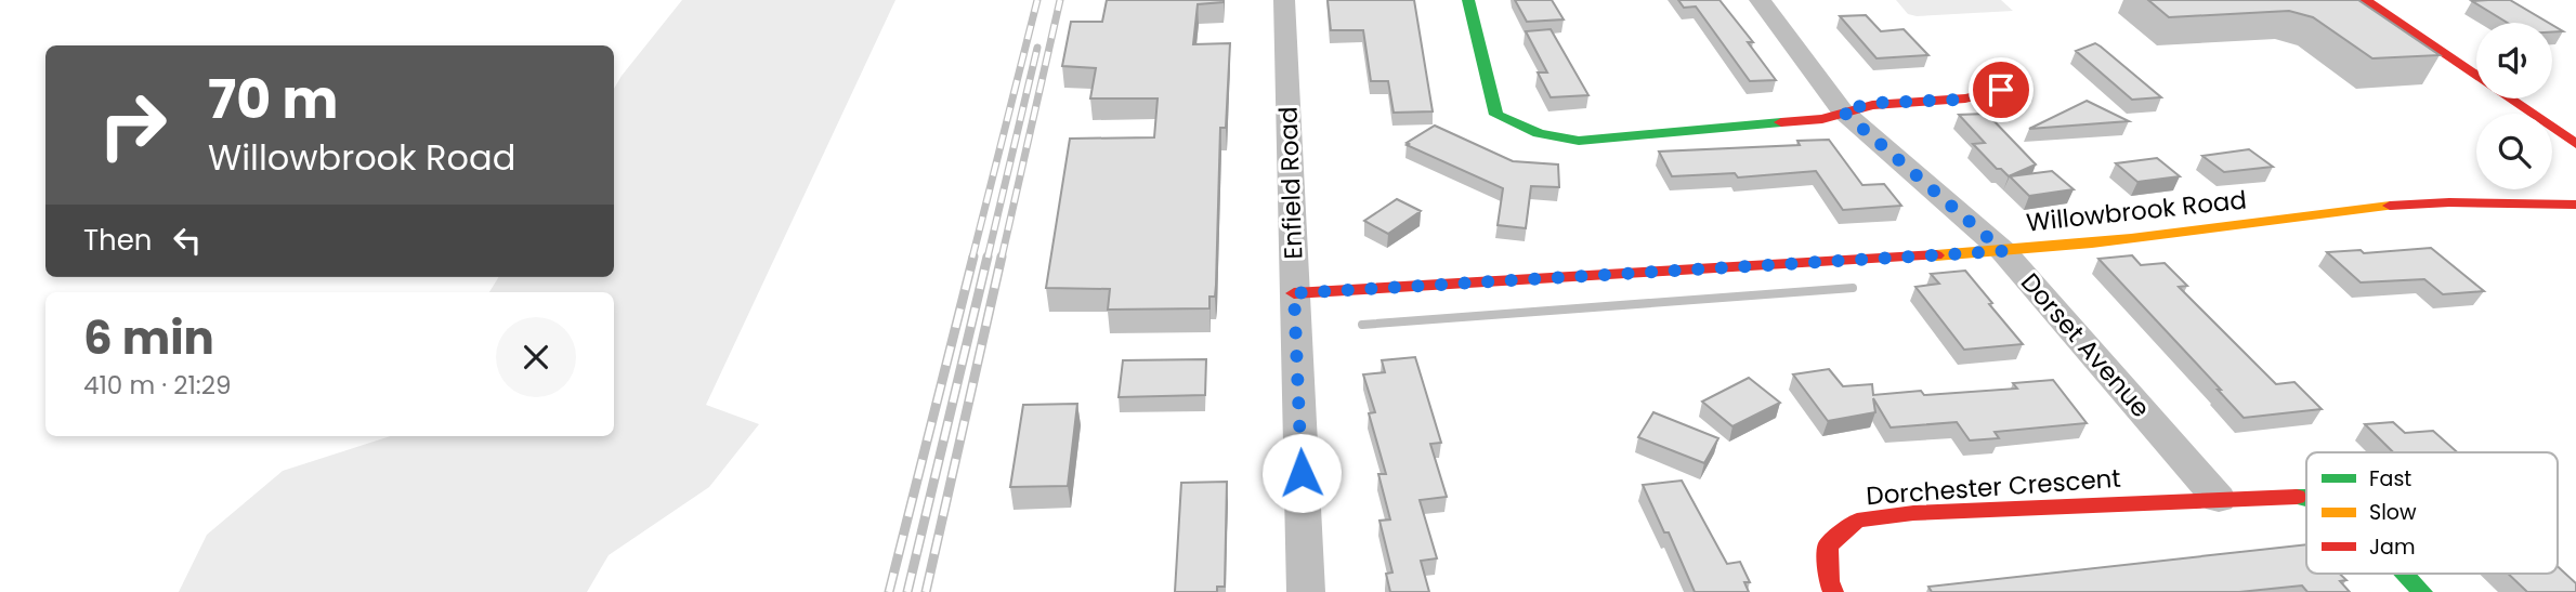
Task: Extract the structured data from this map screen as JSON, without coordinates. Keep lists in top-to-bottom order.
{
  "streets": {
    "street": [
      "Enfield Road",
      "Willowbrook Road",
      "Dorset Avenue",
      "Dorchester Crescent"
    ]
  },
  "crossings": [
    ["Enfield Road", "Willowbrook Road"],
    ["Willowbrook Road", "Dorset Avenue"],
    ["Dorset Avenue", "Dorchester Crescent"]
  ],
  "legend": ["Fast", "Slow", "Jam"],
  "page": {
    "turn": ["70 m", "Willowbrook Road"],
    "then": "Then",
    "heading": ["6 min", "410 m · 21:29"]
  }
}
